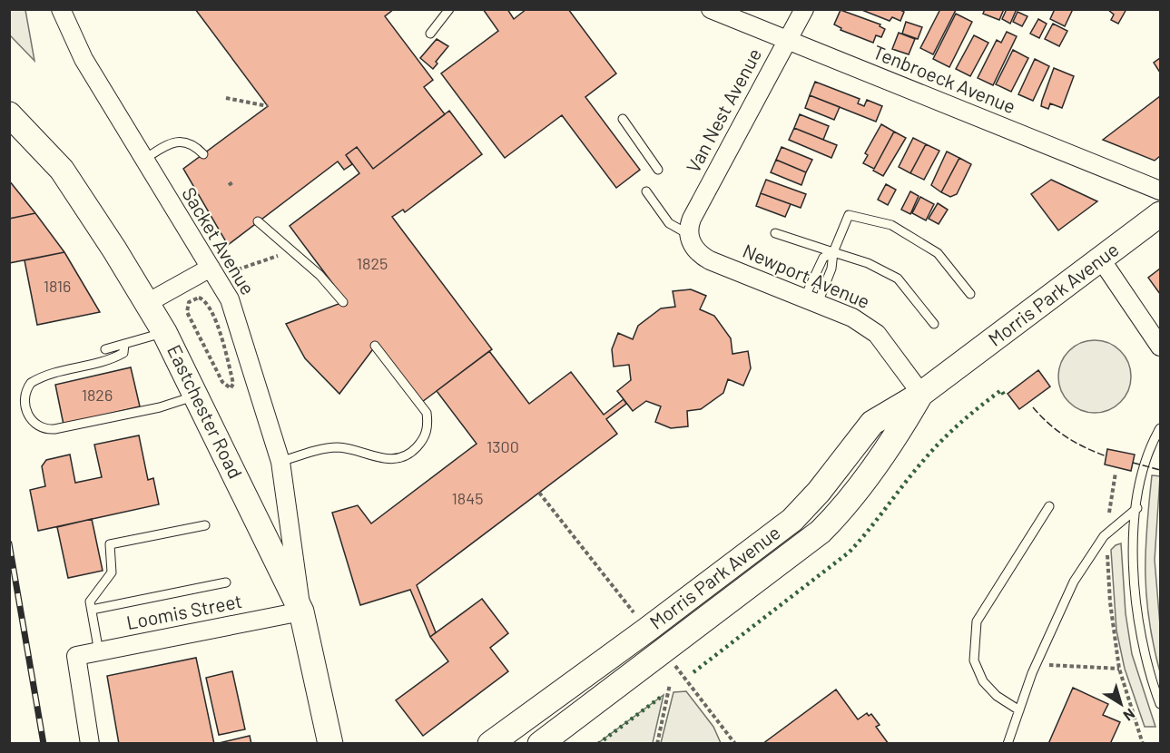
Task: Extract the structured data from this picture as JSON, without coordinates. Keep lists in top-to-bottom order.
{
  "streets": {
    "main road": ["Morris Park Avenue", "Eastchester Road"],
    "street": [
      "Tenbroeck Avenue",
      "Van Nest Avenue",
      "Sacket Avenue",
      "Newport Avenue",
      "Loomis Street"
    ]
  },
  "crossings": [
    ["Tenbroeck Avenue", "Van Nest Avenue"],
    ["Van Nest Avenue", "Newport Avenue"],
    ["Sacket Avenue", "Eastchester Road"],
    ["Sacket Avenue", "Loomis Street"],
    ["Newport Avenue", "Morris Park Avenue"],
    ["Eastchester Road", "Loomis Street"]
  ],
  "house_numbers": [
    "1825",
    "1816",
    "1826",
    "1300",
    "1845"
  ],
  "north": "bottom right"
}
